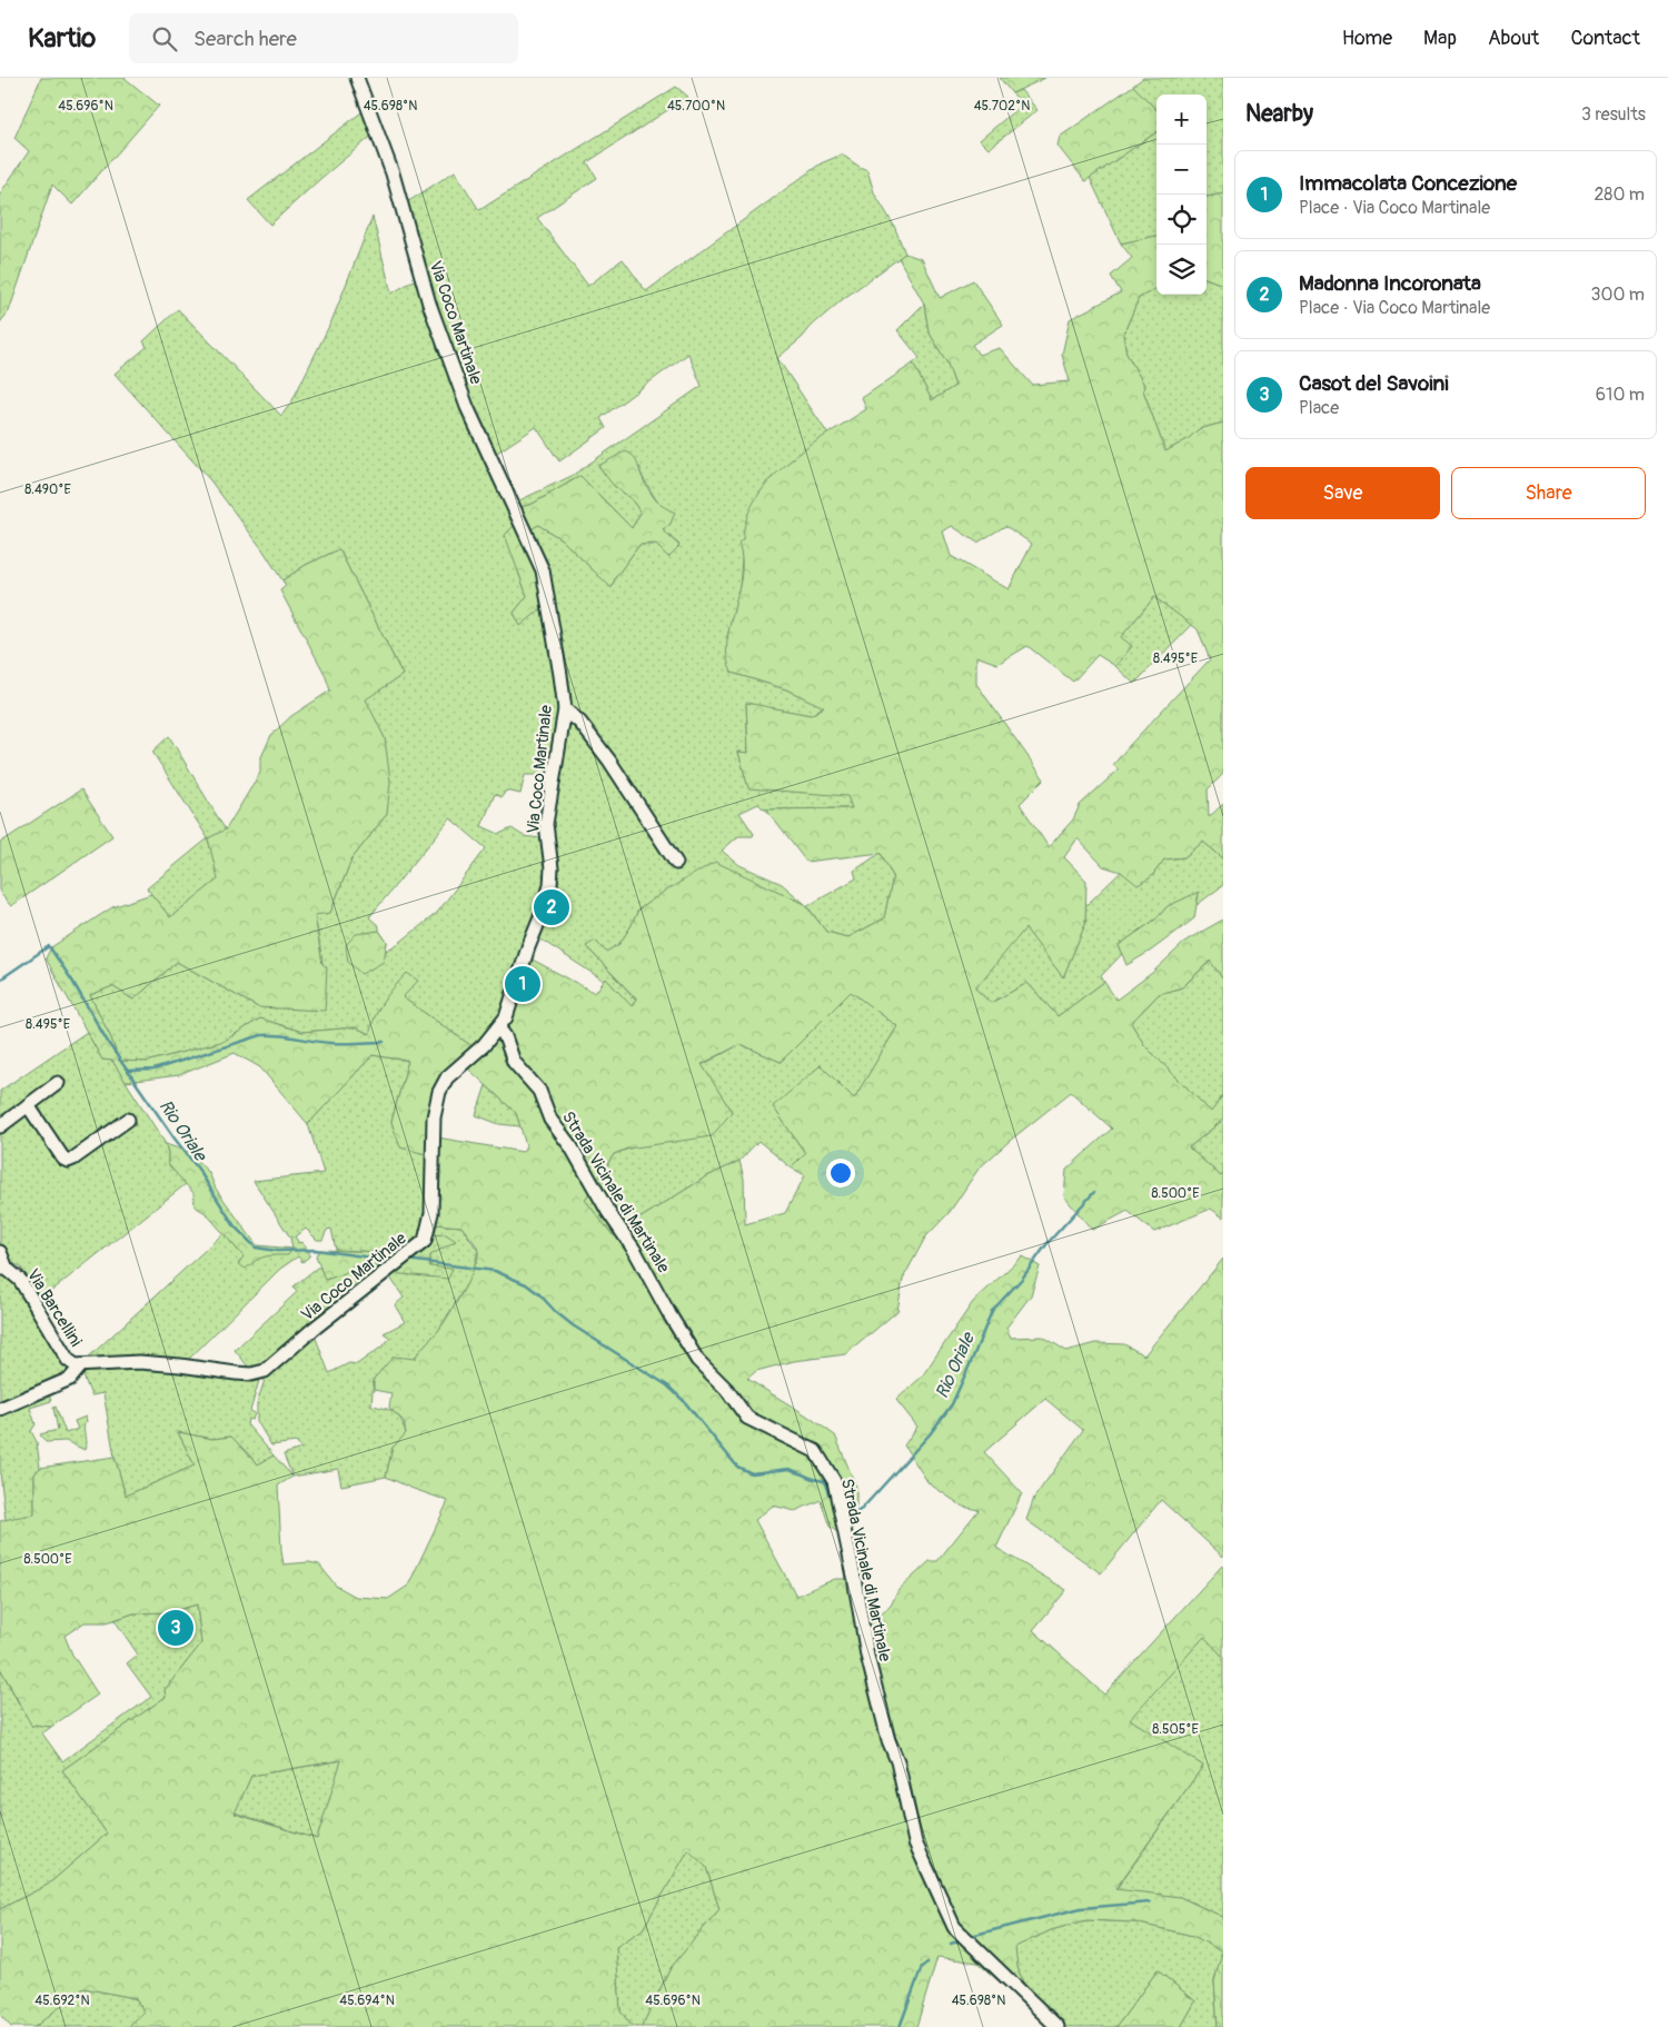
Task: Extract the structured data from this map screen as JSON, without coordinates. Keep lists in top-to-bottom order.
{
  "streets": {
    "street": ["Via Coco Martinale", "Strada Vicinale di Martinale", "Via Barcellini"]
  },
  "crossings": [
    ["Via Coco Martinale", "Strada Vicinale di Martinale"],
    ["Via Coco Martinale", "Via Barcellini"]
  ],
  "water": ["Rio Oriale"],
  "page": {
    "header": "Kartio",
    "search": "Search here",
    "nav": [
      "Home",
      "Map",
      "About",
      "Contact"
    ],
    "heading": ["Nearby", "3 results"],
    "map_buttons": ["+", "−"],
    "list": [
      {
        "mark": "1",
        "name": "Immacolata Concezione",
        "note": "Place · Via Coco Martinale",
        "value": "280 m"
      },
      {
        "mark": "2",
        "name": "Madonna Incoronata",
        "note": "Place · Via Coco Martinale",
        "value": "300 m"
      },
      {
        "mark": "3",
        "name": "Casot del Savoini",
        "note": "Place",
        "value": "610 m"
      }
    ],
    "buttons": ["Save", "Share"],
    "pins": ["2", "1", "3"]
  },
  "coordinates": [
    "45.696°N",
    "45.698°N",
    "45.700°N",
    "45.702°N",
    "8.490°E",
    "8.495°E",
    "8.500°E",
    "8.505°E",
    "45.692°N",
    "45.694°N"
  ]
}
